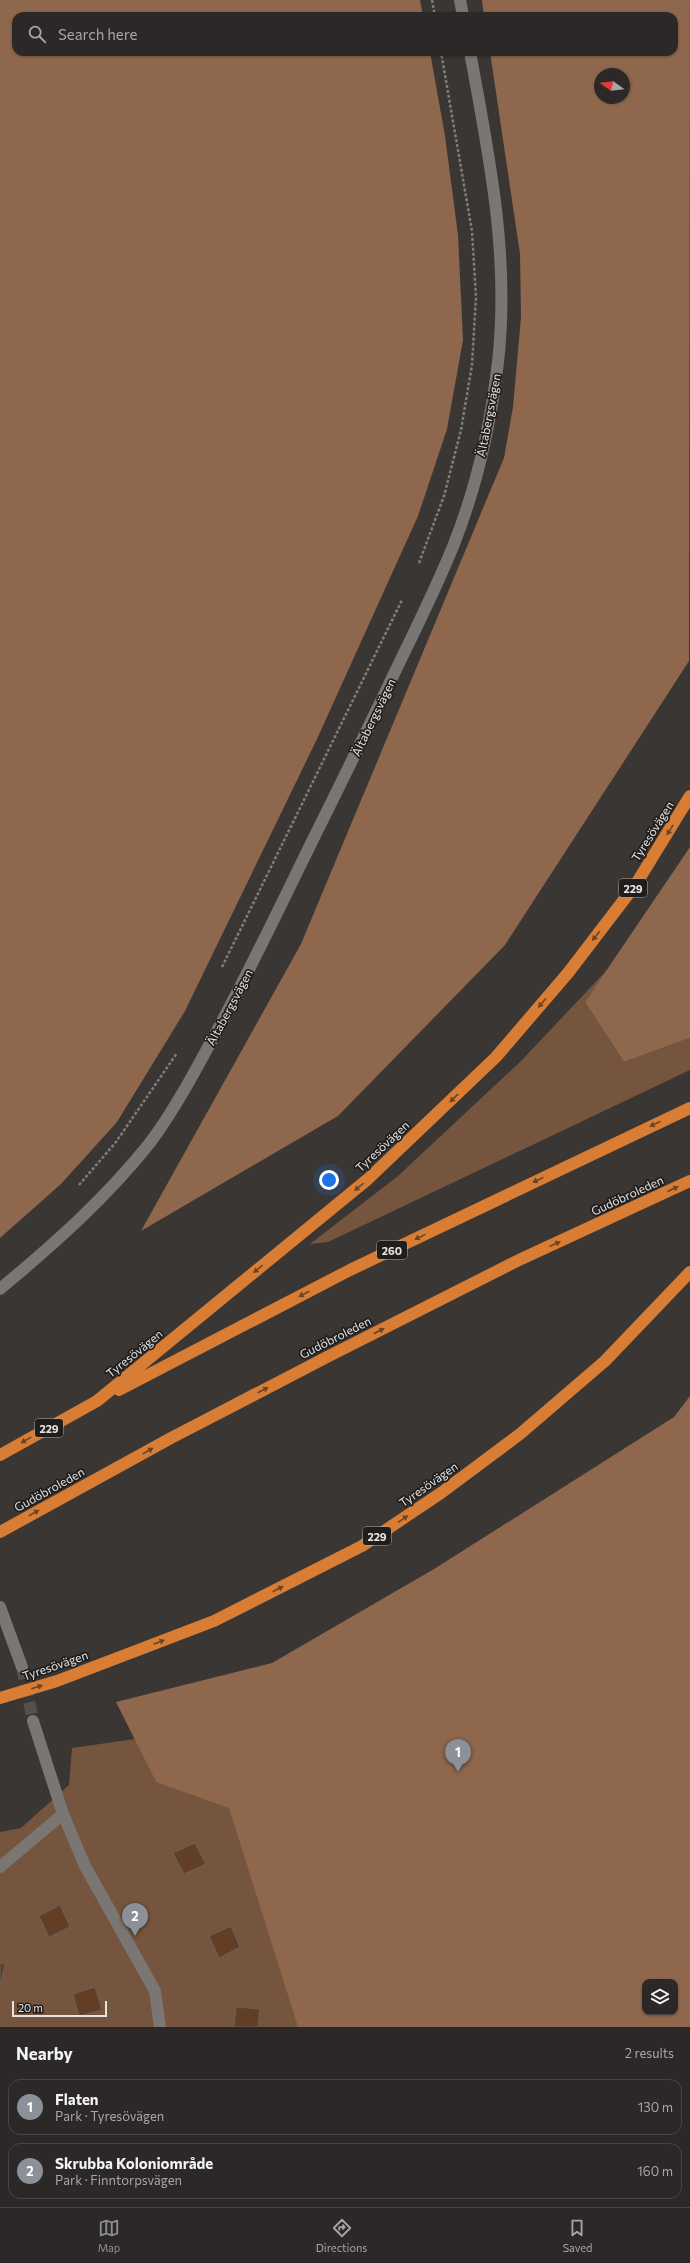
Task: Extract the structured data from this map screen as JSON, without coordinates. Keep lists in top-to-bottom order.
{
  "streets": {
    "highway": [
      "Tyresövägen",
      "229",
      "Gudöbroleden",
      "260"
    ],
    "street": ["Ältabergsvägen"]
  },
  "crossings": [
    ["Tyresövägen", "260"]
  ],
  "scale_bar": "20 m",
  "north": "left",
  "page": {
    "search": "Search here",
    "pins": ["1", "2"],
    "scale": "20 m",
    "heading": ["Nearby", "2 results"],
    "list": [
      {
        "mark": "1",
        "name": "Flaten",
        "note": "Park · Tyresövägen",
        "value": "130 m"
      },
      {
        "mark": "2",
        "name": "Skrubba Koloniområde",
        "note": "Park · Finntorpsvägen",
        "value": "160 m"
      }
    ],
    "nav": ["Map", "Directions", "Saved"]
  }
}
